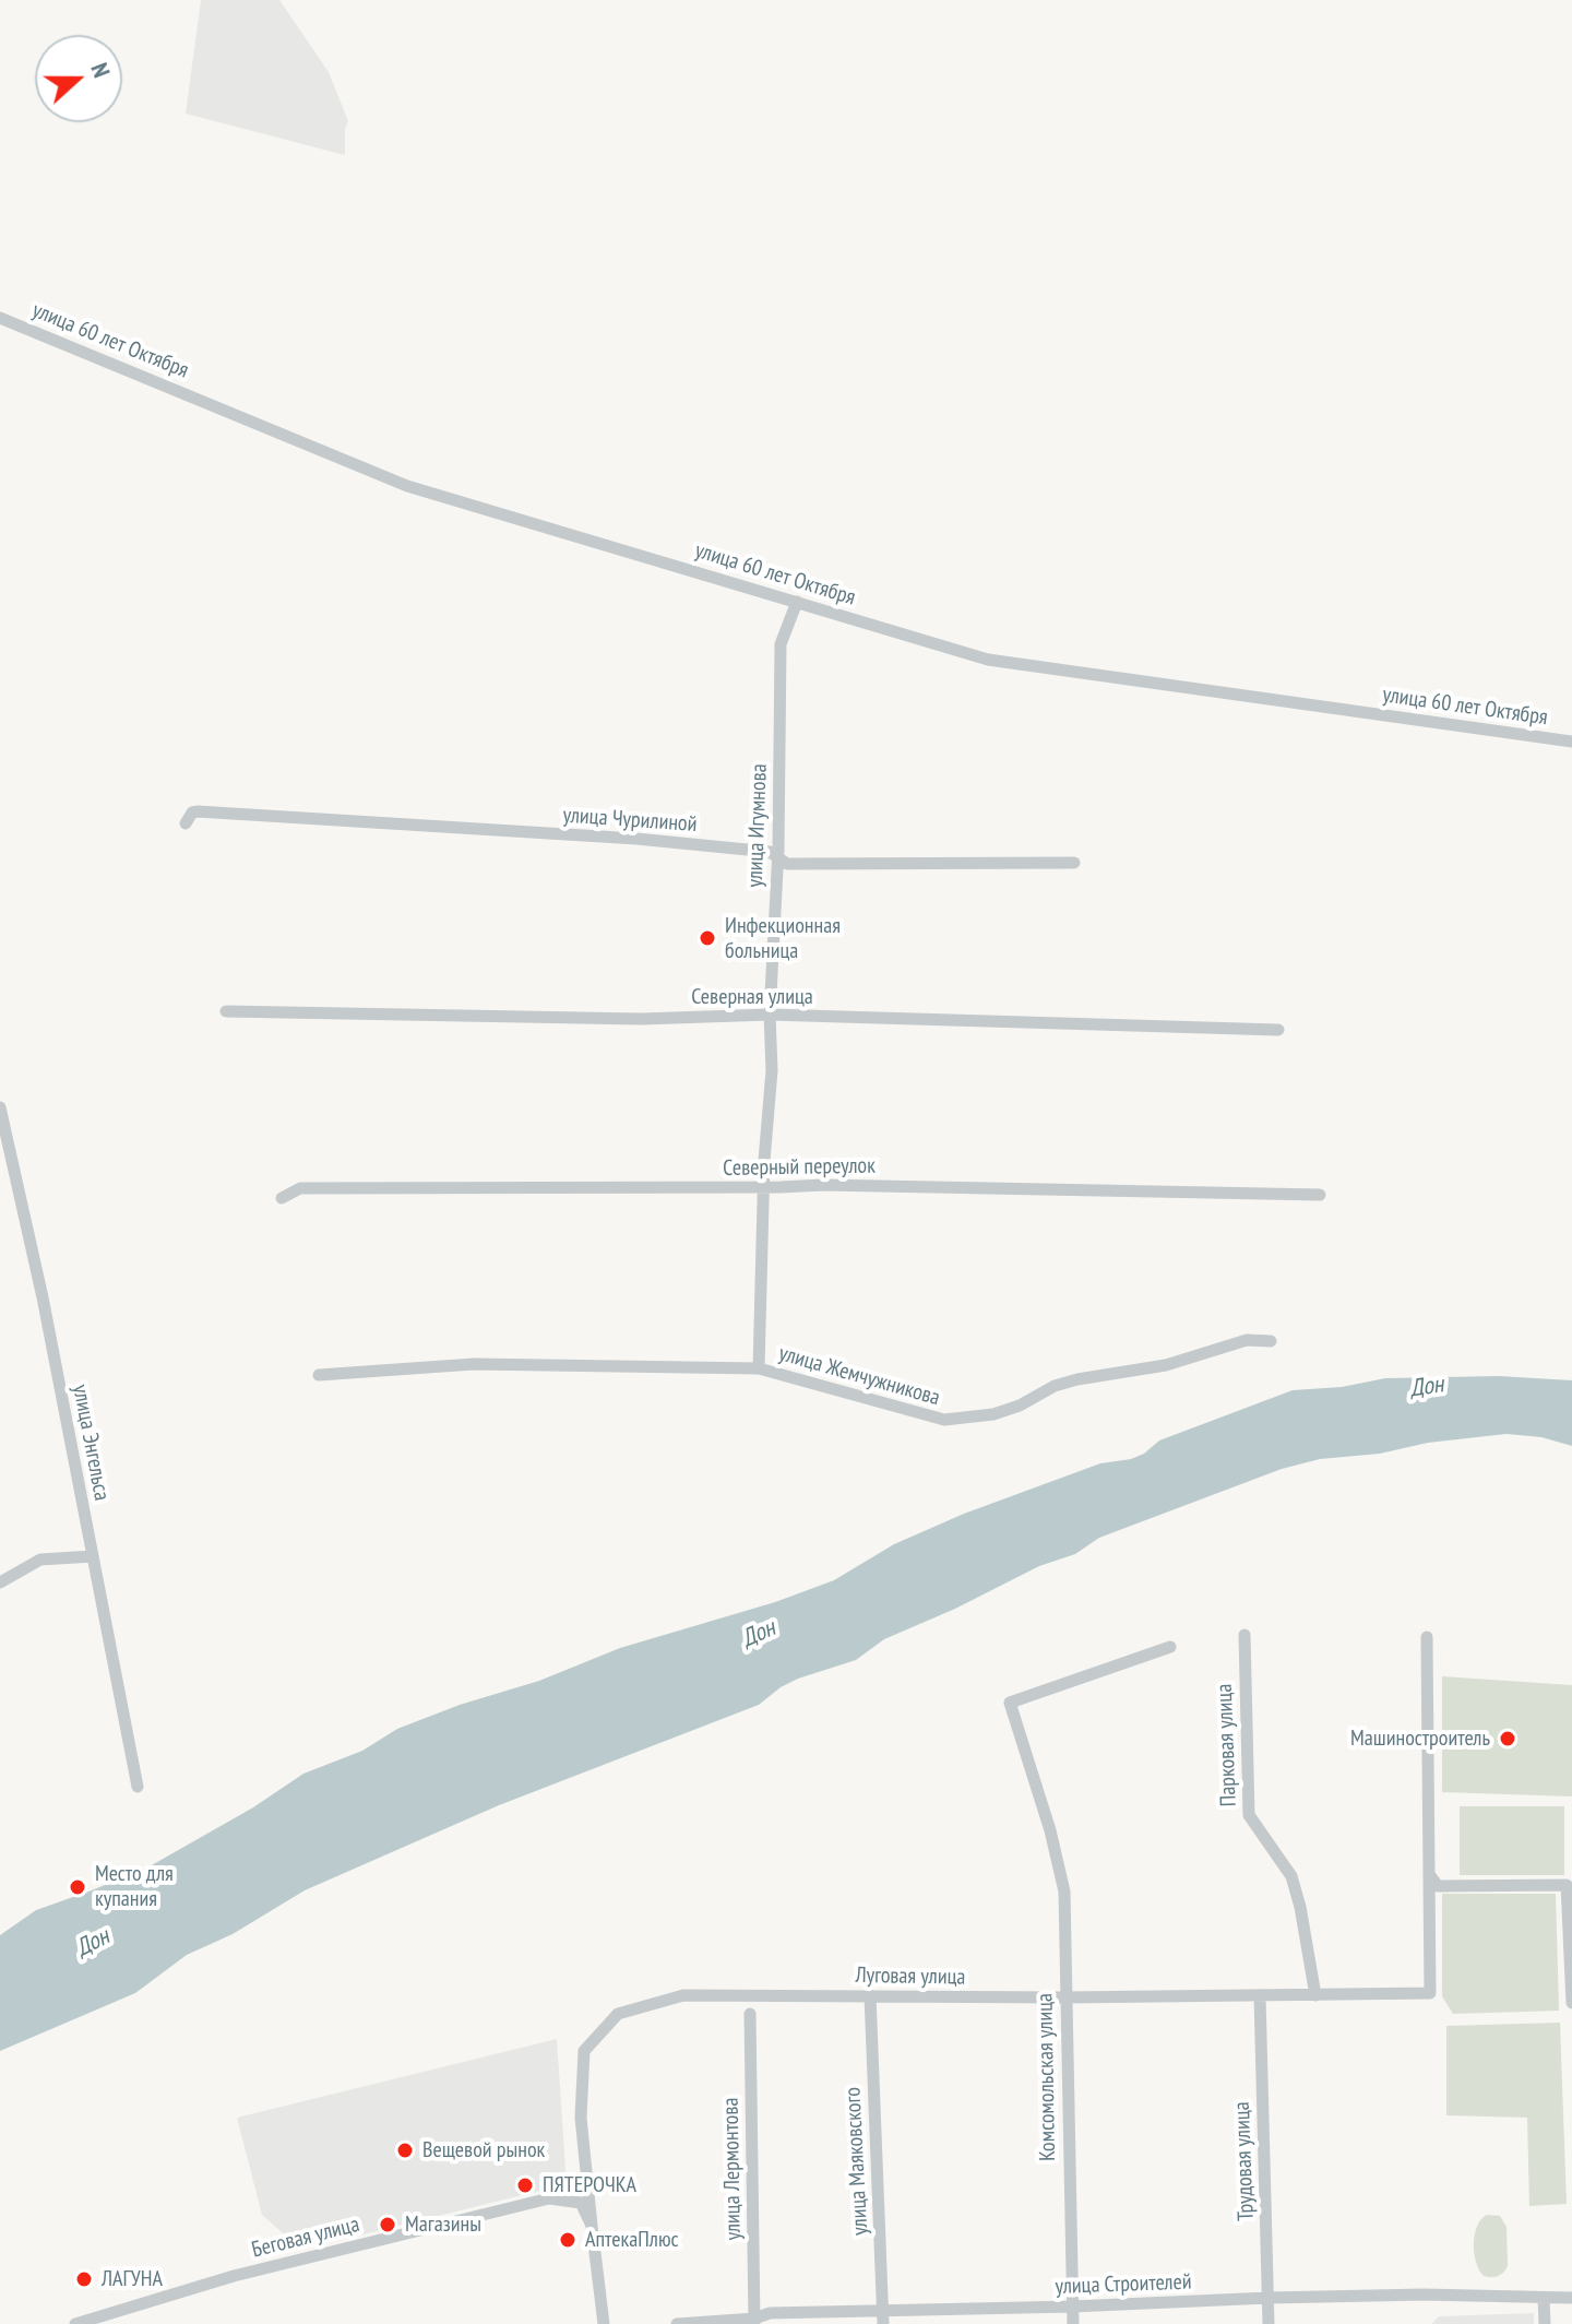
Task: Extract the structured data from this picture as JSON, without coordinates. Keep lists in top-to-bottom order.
{
  "streets": {
    "street": [
      "улица 60 лет Октября",
      "улица Чурилиной",
      "улица Игумнова",
      "Северная улица",
      "Северный переулок",
      "улица Жемчужникова",
      "улица Энгельса",
      "Парковая улица",
      "Луговая улица",
      "Комсомольская улица",
      "улица Маяковского",
      "Трудовая улица",
      "улица Лермонтова",
      "Беговая улица",
      "улица Строителей"
    ]
  },
  "crossings": [
    ["улица 60 лет Октября", "улица Игумнова"],
    ["улица Чурилиной", "улица Игумнова"],
    ["улица Игумнова", "Северная улица"],
    ["улица Игумнова", "Северный переулок"],
    ["улица Игумнова", "улица Жемчужникова"],
    ["Парковая улица", "Луговая улица"],
    ["Луговая улица", "Комсомольская улица"],
    ["Луговая улица", "улица Маяковского"],
    ["Луговая улица", "Трудовая улица"],
    ["Луговая улица", "Беговая улица"],
    ["Комсомольская улица", "улица Строителей"],
    ["улица Маяковского", "улица Строителей"],
    ["Трудовая улица", "улица Строителей"],
    ["улица Лермонтова", "улица Строителей"]
  ],
  "water": ["Дон"],
  "places": [
    "Инфекционная больница",
    "Машиностроитель",
    "Место для купания",
    "Вещевой рынок",
    "ПЯТЕРОЧКА",
    "Магазины",
    "АптекаПлюс",
    "ЛАГУНА"
  ],
  "north": "right"
}
